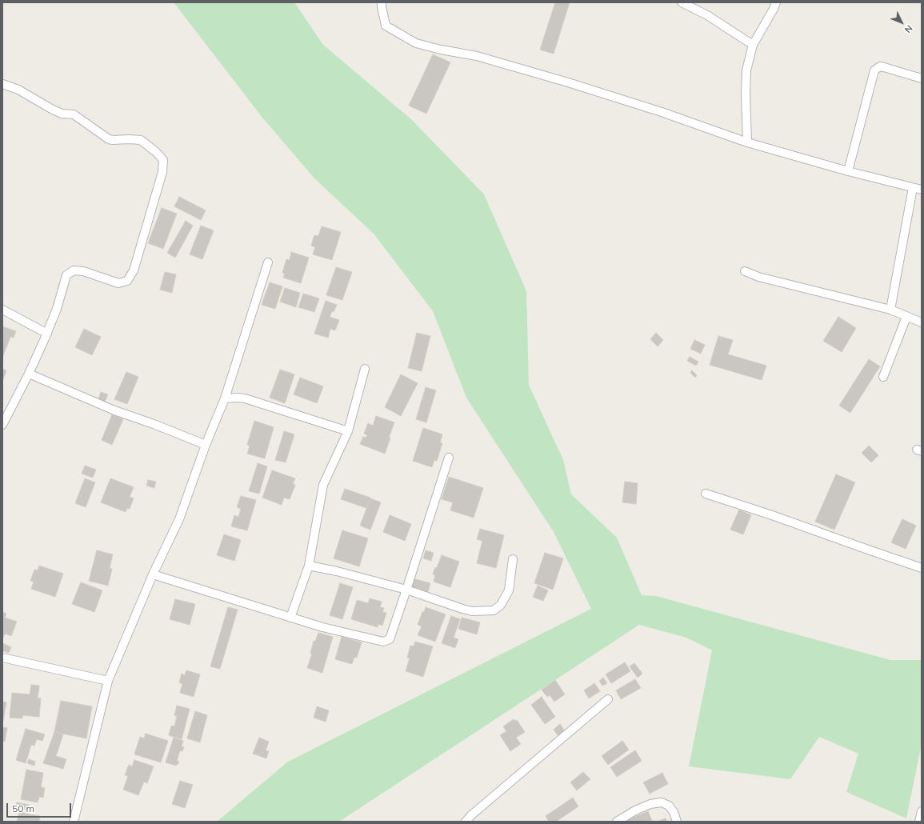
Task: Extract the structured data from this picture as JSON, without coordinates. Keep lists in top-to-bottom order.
{
  "scale_bar": "50 m",
  "north": "bottom right"
}
